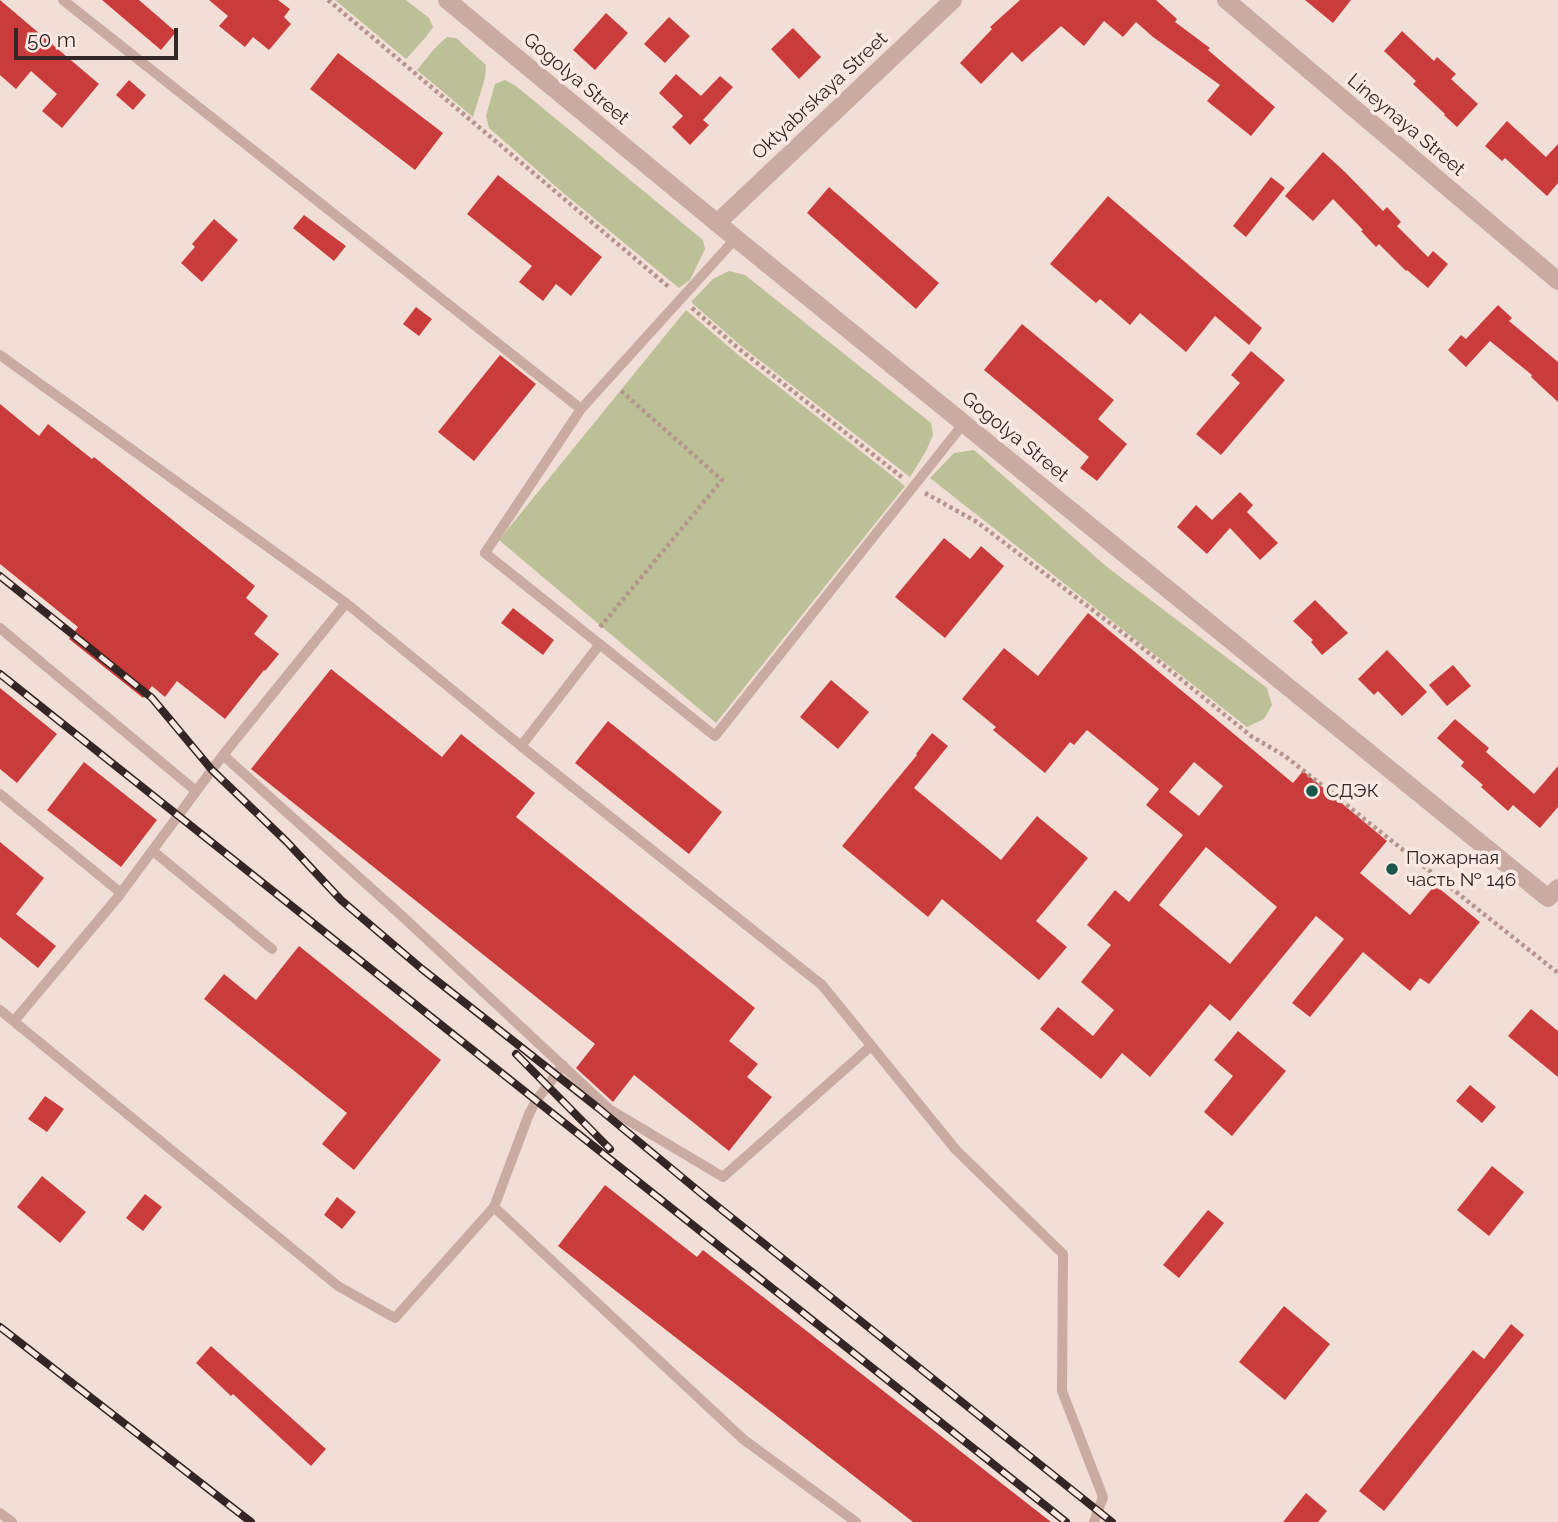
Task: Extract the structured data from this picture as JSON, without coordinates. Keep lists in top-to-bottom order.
{
  "streets": {
    "street": ["Gogolya Street", "Oktyabrskaya Street", "Lineynaya Street"]
  },
  "crossings": [
    ["Gogolya Street", "Oktyabrskaya Street"]
  ],
  "places": ["СДЭК", "Пожарная часть № 146"],
  "scale_bar": "50 m"
}
